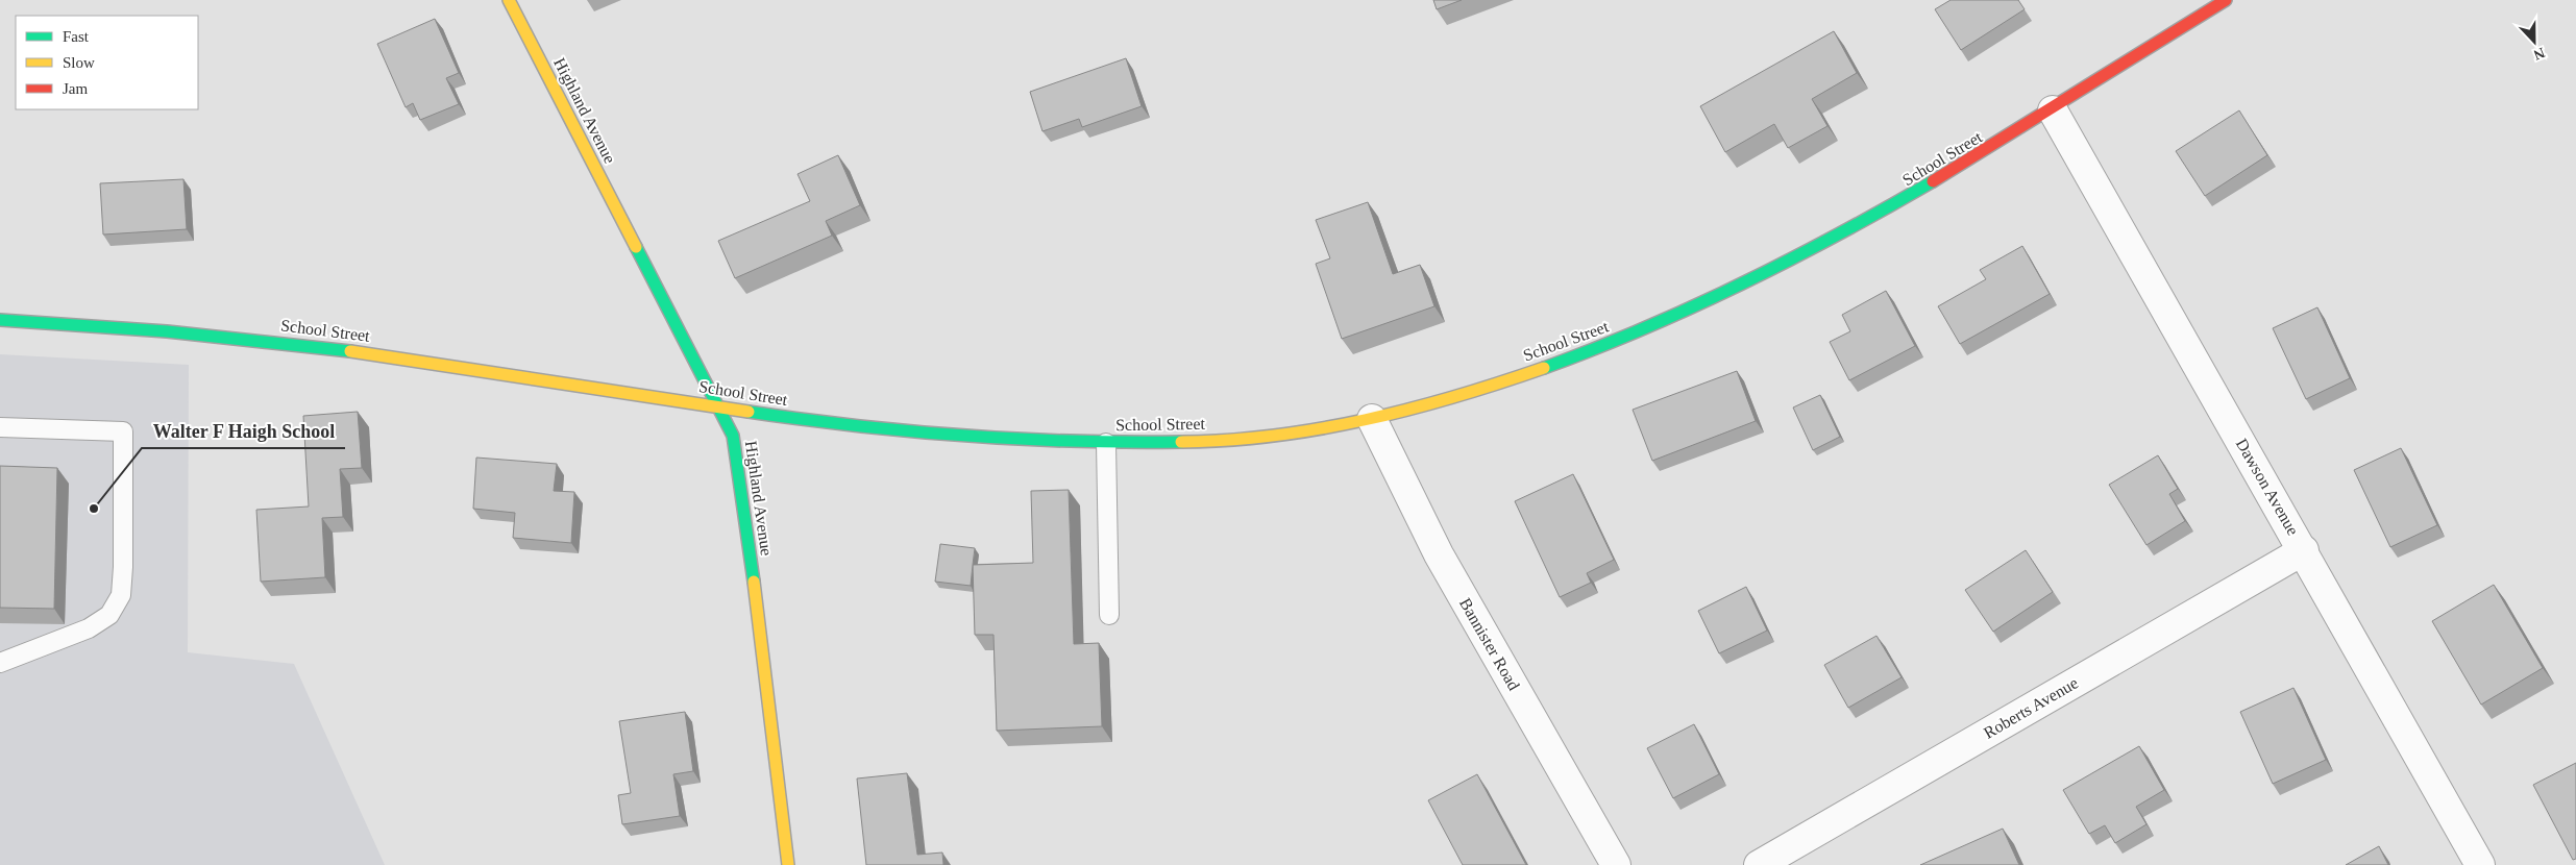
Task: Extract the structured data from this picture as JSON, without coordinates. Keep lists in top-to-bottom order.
{
  "streets": {
    "street": [
      "Highland Avenue",
      "School Street",
      "Dawson Avenue",
      "Bannister Road",
      "Roberts Avenue"
    ]
  },
  "crossings": [
    ["Highland Avenue", "School Street"],
    ["School Street", "Dawson Avenue"],
    ["School Street", "Bannister Road"],
    ["Dawson Avenue", "Roberts Avenue"]
  ],
  "places": ["Walter F Haigh School"],
  "legend": ["Fast", "Slow", "Jam"],
  "north": "bottom"
}
